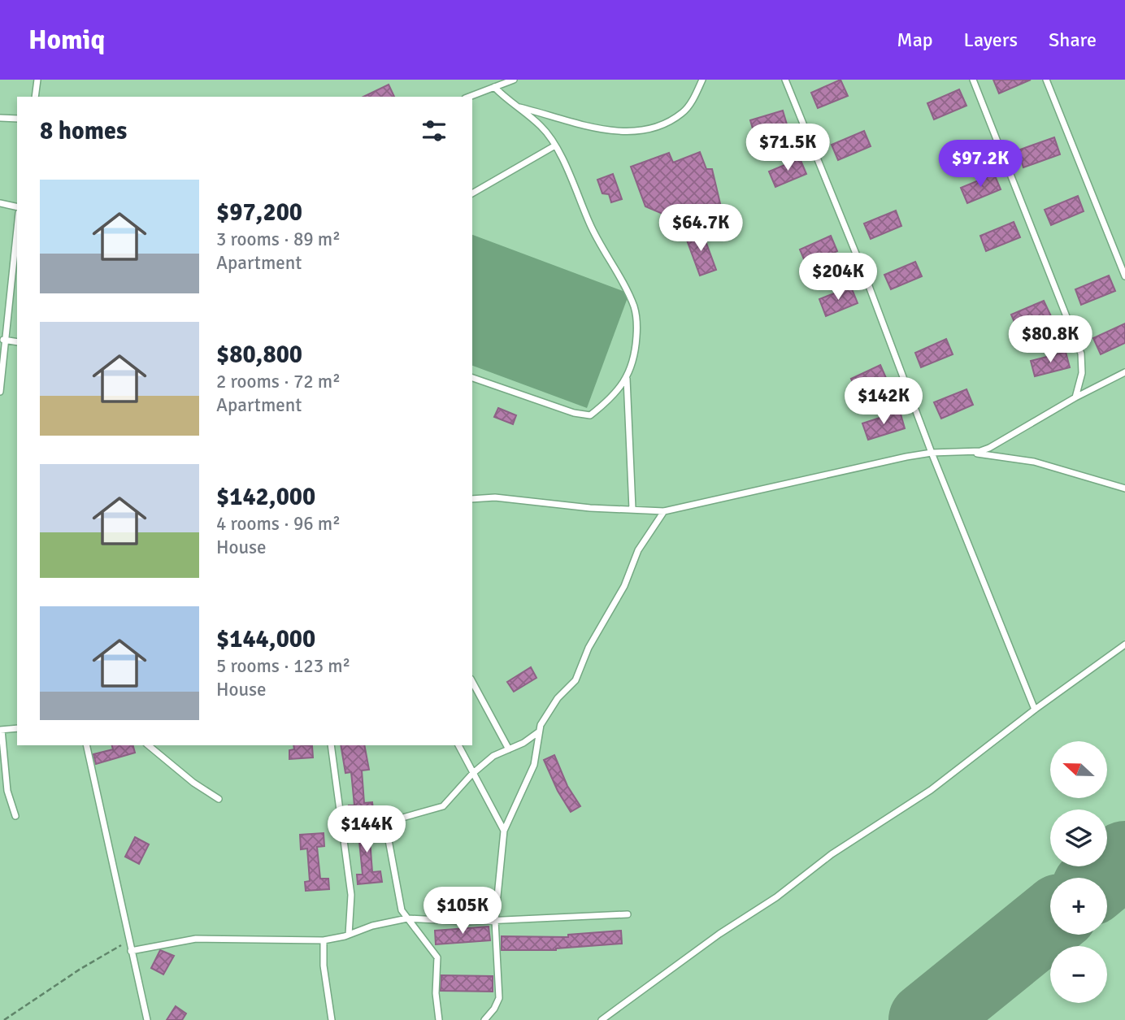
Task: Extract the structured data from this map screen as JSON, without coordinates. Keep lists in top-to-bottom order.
{
  "north": "left",
  "page": {
    "header": "Homiq",
    "nav": ["Map", "Layers", "Share"],
    "heading": "8 homes",
    "price": [
      "$71.5K",
      "$97.2K",
      "$64.7K",
      "$204K",
      "$80.8K",
      "$142K",
      "$144K",
      "$105K"
    ],
    "list": [
      {
        "name": "$97,200",
        "note": "3 rooms · 89 m² · Apartment"
      },
      {
        "name": "$80,800",
        "note": "2 rooms · 72 m² · Apartment"
      },
      {
        "name": "$142,000",
        "note": "4 rooms · 96 m² · House"
      },
      {
        "name": "$144,000",
        "note": "5 rooms · 123 m² · House"
      }
    ],
    "map_buttons": ["+", "−"]
  }
}
